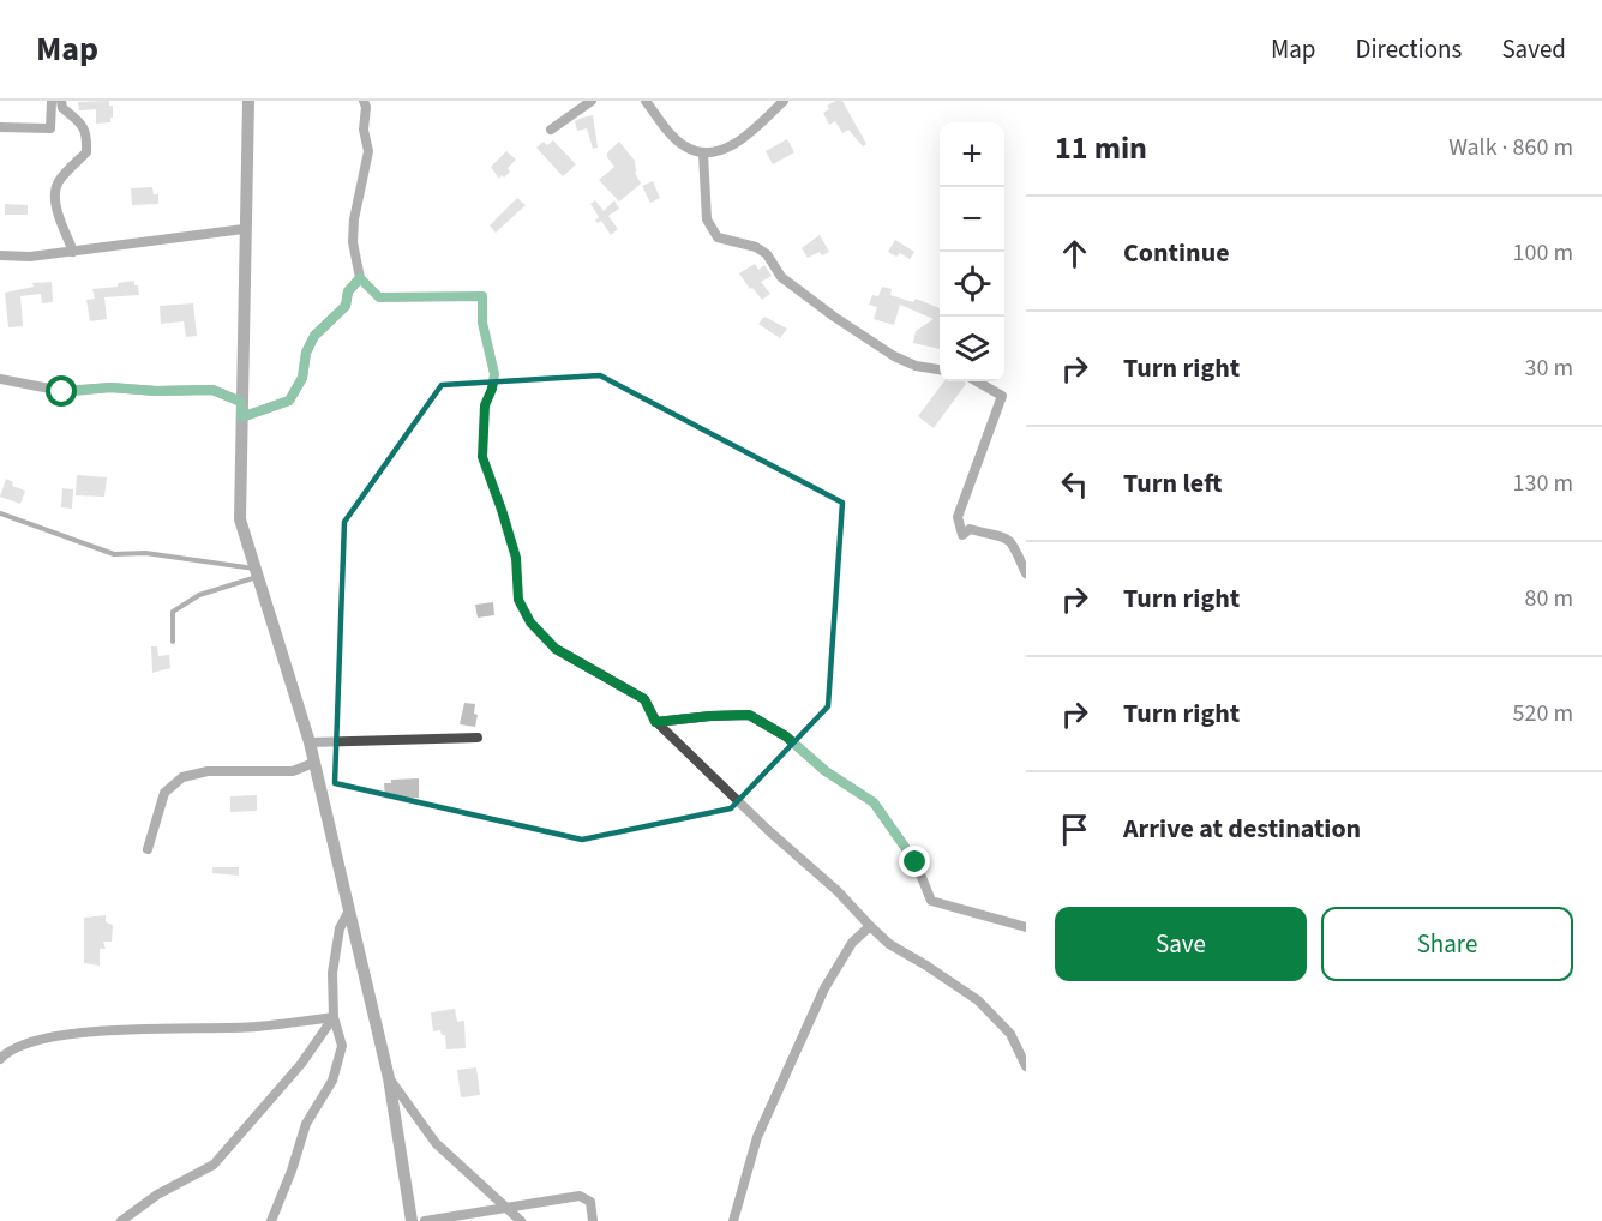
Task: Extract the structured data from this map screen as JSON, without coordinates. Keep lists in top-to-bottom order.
{
  "page": {
    "header": "Map",
    "nav": ["Map", "Directions", "Saved"],
    "heading": ["11 min", "Walk · 860 m"],
    "map_buttons": ["+", "−"],
    "list": [
      ["Continue", "100 m"],
      ["Turn right", "30 m"],
      ["Turn left", "130 m"],
      ["Turn right", "80 m"],
      ["Turn right", "520 m"],
      "Arrive at destination"
    ],
    "buttons": ["Save", "Share"]
  }
}
